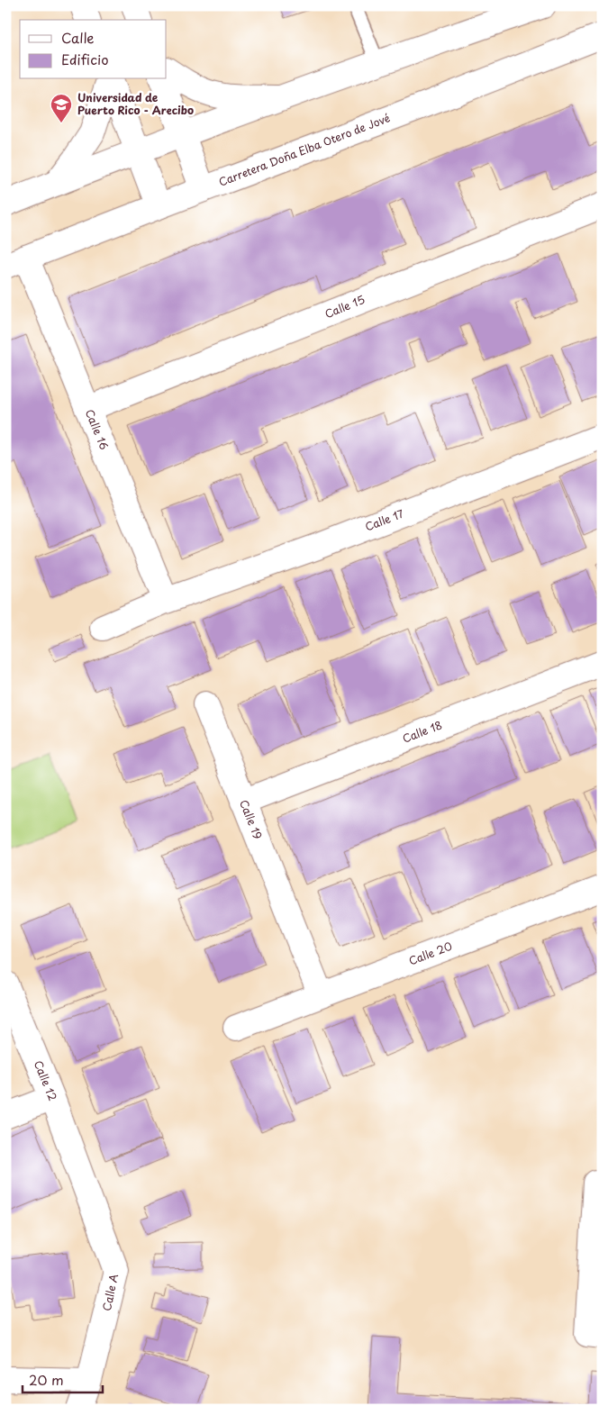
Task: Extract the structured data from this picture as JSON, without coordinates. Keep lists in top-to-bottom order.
{
  "streets": {
    "street": [
      "Carretera Doña Elba Otero de Jové",
      "Calle 15",
      "Calle 16",
      "Calle 17",
      "Calle 18",
      "Calle 19",
      "Calle 20",
      "Calle 12",
      "Calle A"
    ]
  },
  "crossings": [
    ["Carretera Doña Elba Otero de Jové", "Calle 16"],
    ["Calle 15", "Calle 16"],
    ["Calle 16", "Calle 17"],
    ["Calle 18", "Calle 19"],
    ["Calle 19", "Calle 20"],
    ["Calle 12", "Calle A"]
  ],
  "places": {
    "school or university": ["Universidad de Puerto Rico - Arecibo"]
  },
  "legend": ["Calle", "Edificio"],
  "scale_bar": "20 m"
}
